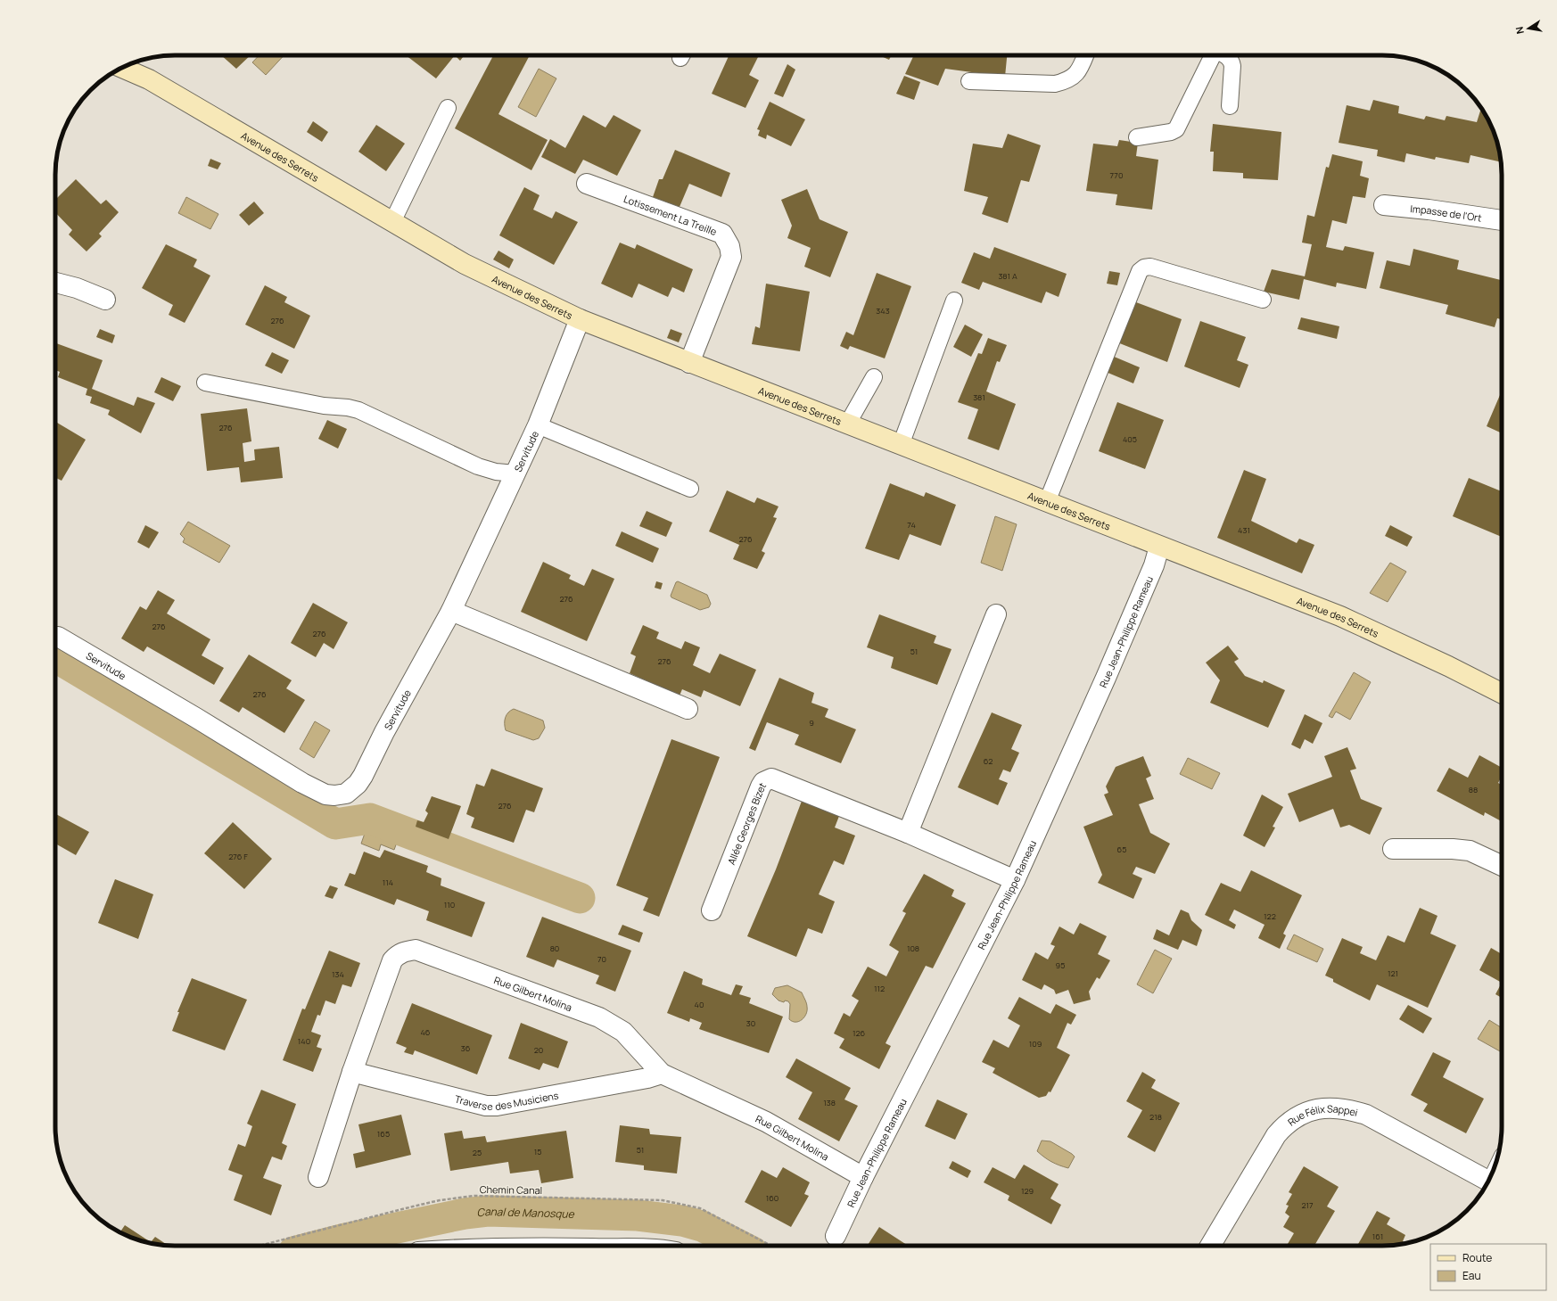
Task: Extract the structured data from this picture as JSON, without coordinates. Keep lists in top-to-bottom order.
{
  "streets": {
    "street": [
      "Avenue des Serrets",
      "Impasse de l'Ort",
      "Lotissement La Treille",
      "Servitude",
      "Rue Jean-Philippe Rameau",
      "Allée Georges Bizet",
      "Rue Gilbert Molina",
      "Traverse des Musiciens",
      "Rue Félix Sappei"
    ],
    "path": ["Chemin Canal"]
  },
  "crossings": [
    ["Avenue des Serrets", "Lotissement La Treille"],
    ["Avenue des Serrets", "Servitude"],
    ["Avenue des Serrets", "Rue Jean-Philippe Rameau"],
    ["Rue Jean-Philippe Rameau", "Allée Georges Bizet"],
    ["Rue Jean-Philippe Rameau", "Rue Gilbert Molina"],
    ["Rue Gilbert Molina", "Traverse des Musiciens"]
  ],
  "water": ["Canal de Manosque"],
  "house_numbers": [
    "770",
    "381 A",
    "343",
    "276",
    "381",
    "276",
    "405",
    "74",
    "431",
    "276",
    "276",
    "276",
    "276",
    "51",
    "276",
    "276",
    "9",
    "62",
    "88",
    "276",
    "65",
    "276 F",
    "114",
    "110",
    "122",
    "80",
    "108",
    "70",
    "95",
    "121",
    "134",
    "112",
    "40",
    "30",
    "46",
    "126",
    "140",
    "109",
    "36",
    "20",
    "138",
    "218",
    "165",
    "51",
    "15",
    "25",
    "129",
    "160",
    "217",
    "161"
  ],
  "legend": ["Route", "Eau"],
  "north": "left"
}
